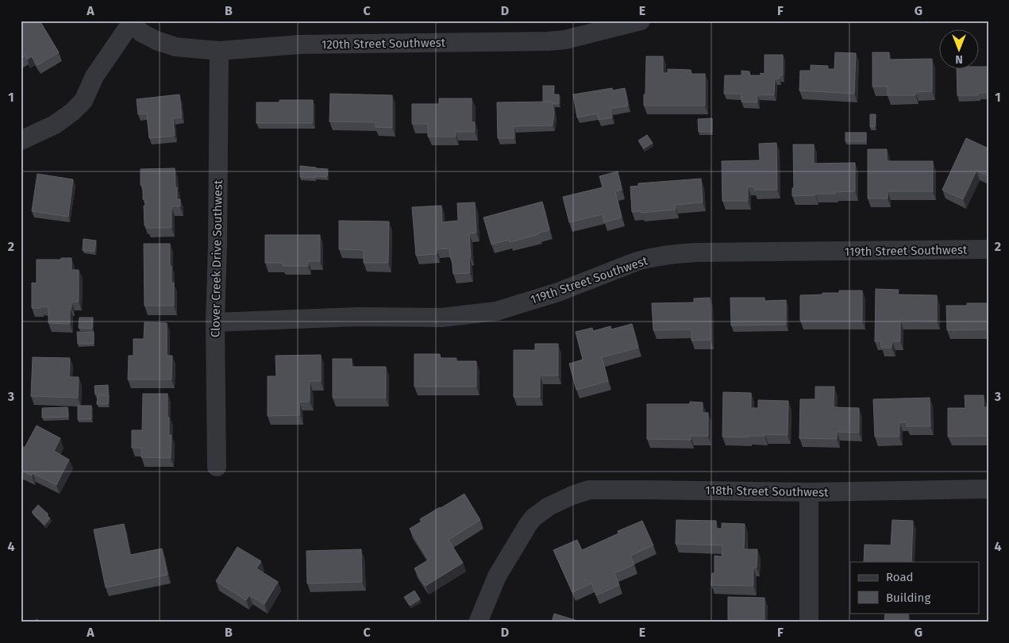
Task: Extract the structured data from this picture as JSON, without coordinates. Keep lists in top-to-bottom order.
{
  "streets": {
    "street": [
      "120th Street Southwest",
      "119th Street Southwest",
      "Clover Creek Drive Southwest",
      "118th Street Southwest"
    ]
  },
  "crossings": [
    ["120th Street Southwest", "Clover Creek Drive Southwest"],
    ["119th Street Southwest", "Clover Creek Drive Southwest"]
  ],
  "legend": ["Road", "Building"],
  "north": "bottom",
  "grid": {
    "columns": [
      "A",
      "B",
      "C",
      "D",
      "E",
      "F",
      "G"
    ],
    "rows": [
      "1",
      "2",
      "3",
      "4"
    ]
  }
}
